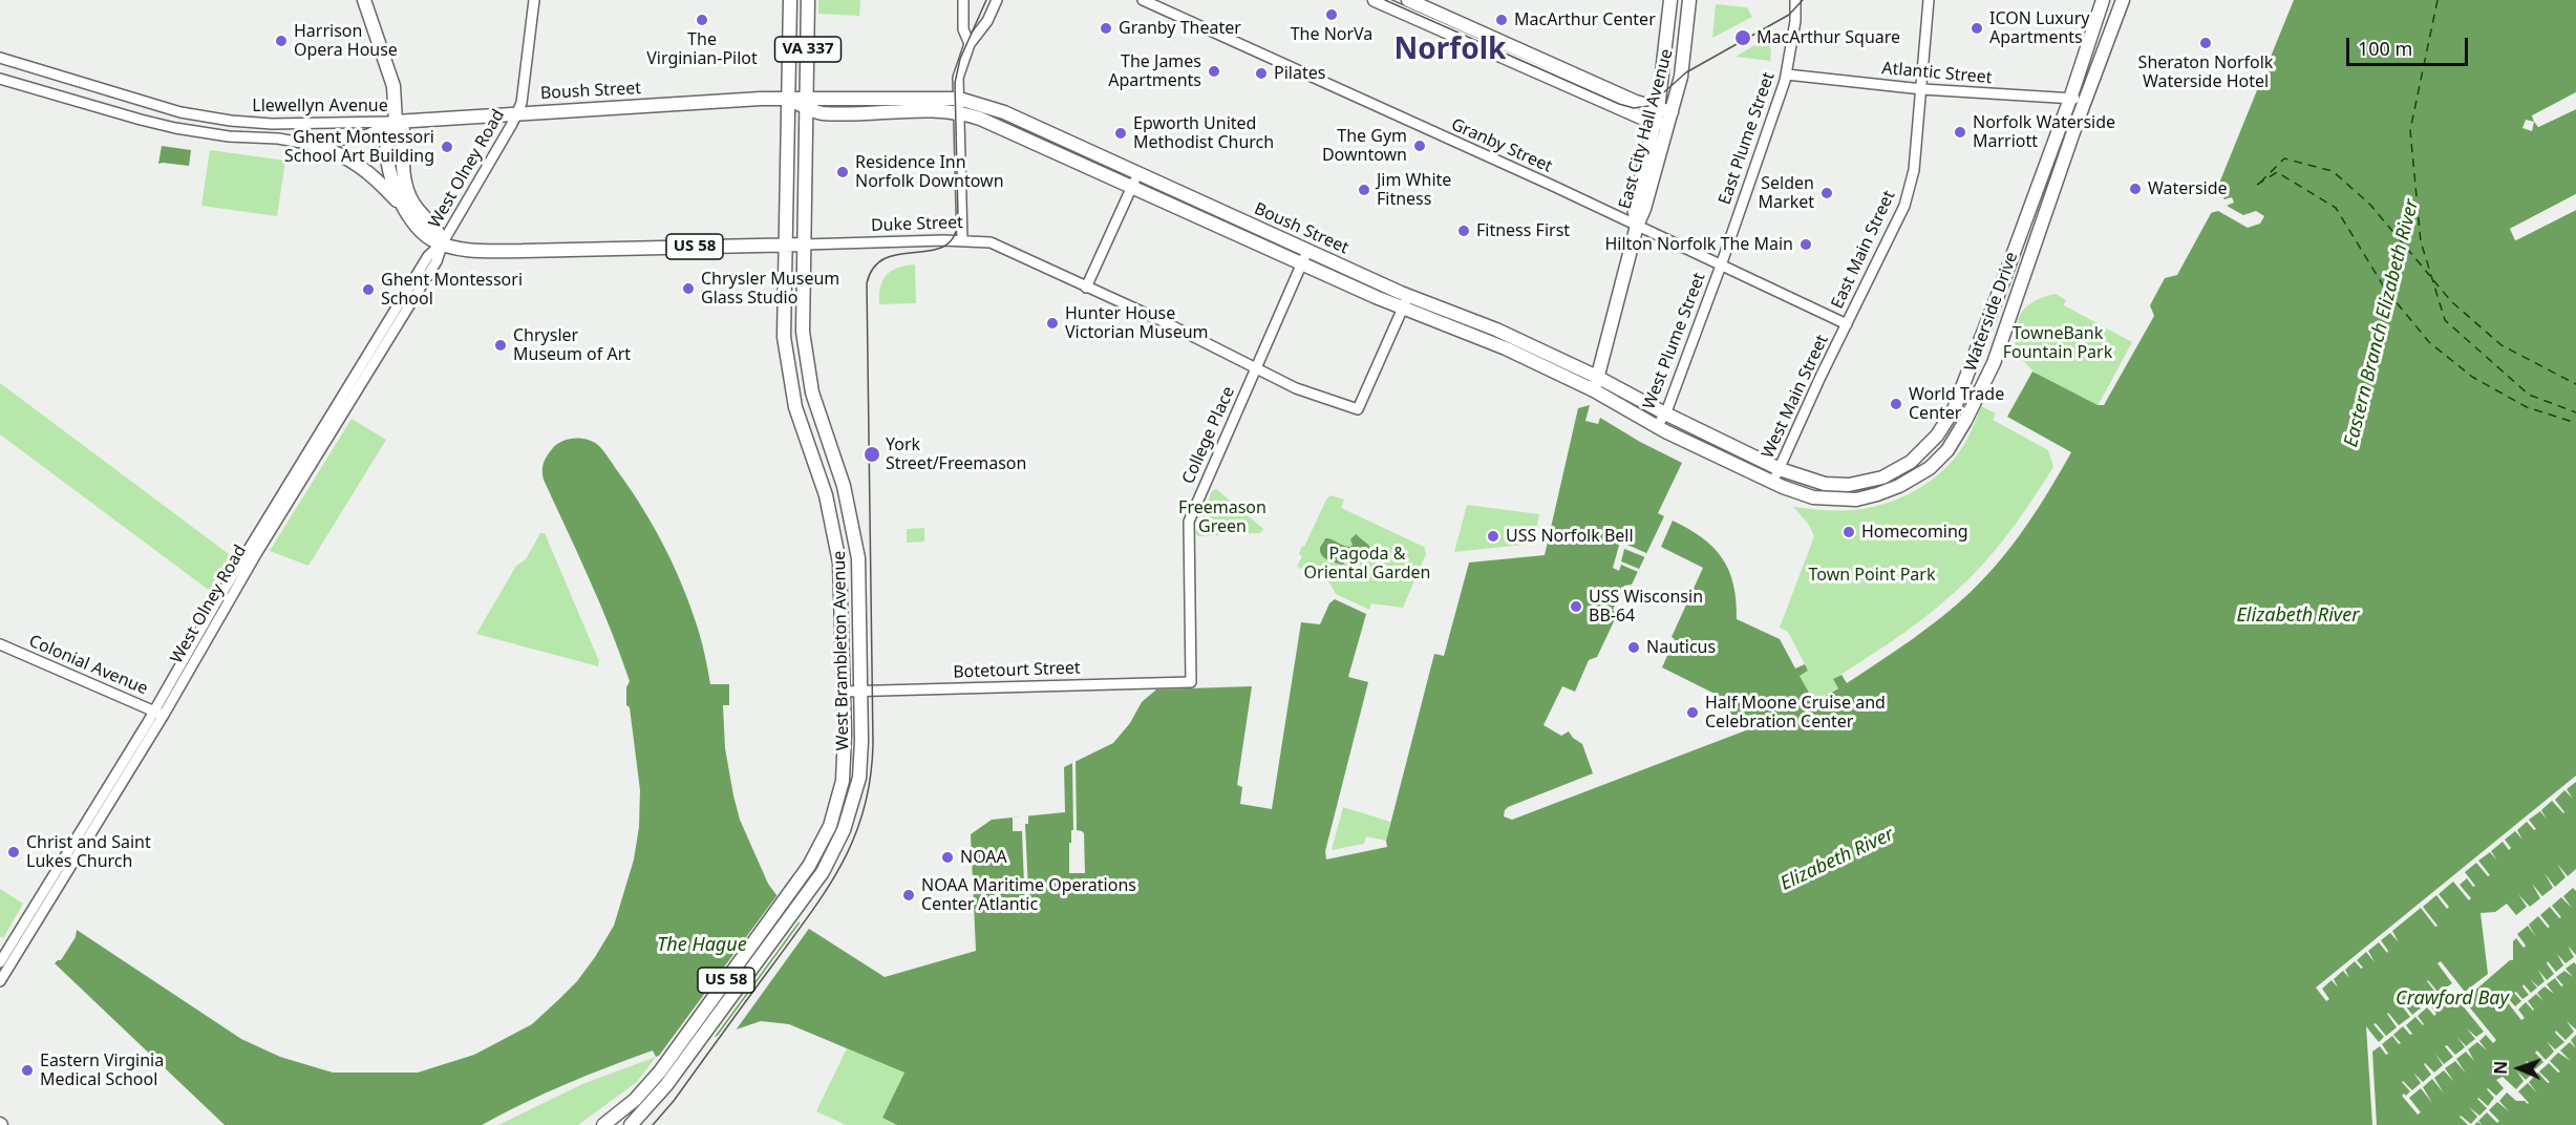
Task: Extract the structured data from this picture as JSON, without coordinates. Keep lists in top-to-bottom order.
{
  "streets": {
    "main road": [
      "VA 337",
      "Boush Street",
      "East City Hall Avenue",
      "Duke Street",
      "US 58",
      "Waterside Drive",
      "West Brambleton Avenue"
    ],
    "street": [
      "Atlantic Street",
      "Llewellyn Avenue",
      "East Plume Street",
      "Granby Street",
      "West Olney Road",
      "East Main Street",
      "West Plume Street",
      "West Main Street",
      "College Place",
      "Colonial Avenue",
      "Botetourt Street"
    ]
  },
  "crossings": [
    ["Atlantic Street", "East Plume Street"],
    ["Atlantic Street", "East Main Street"],
    ["Atlantic Street", "Waterside Drive"],
    ["Boush Street", "Llewellyn Avenue"],
    ["Boush Street", "East City Hall Avenue"],
    ["Boush Street", "West Olney Road"],
    ["Boush Street", "Duke Street"],
    ["Boush Street", "US 58"],
    ["Boush Street", "Waterside Drive"],
    ["Boush Street", "West Plume Street"],
    ["Boush Street", "West Main Street"],
    ["Boush Street", "College Place"],
    ["Boush Street", "West Brambleton Avenue"],
    ["Llewellyn Avenue", "US 58"],
    ["East City Hall Avenue", "Granby Street"],
    ["East Plume Street", "Granby Street"],
    ["East Plume Street", "West Plume Street"],
    ["Granby Street", "East Main Street"],
    ["Granby Street", "West Plume Street"],
    ["Granby Street", "West Main Street"],
    ["West Olney Road", "Duke Street"],
    ["West Olney Road", "US 58"],
    ["West Olney Road", "Colonial Avenue"],
    ["Duke Street", "US 58"],
    ["Duke Street", "College Place"],
    ["Duke Street", "West Brambleton Avenue"],
    ["East Main Street", "West Main Street"],
    ["Waterside Drive", "West Main Street"],
    ["College Place", "Botetourt Street"],
    ["West Brambleton Avenue", "Botetourt Street"]
  ],
  "districts": ["Norfolk"],
  "water": [
    "Eastern Branch Elizabeth River",
    "Elizabeth River",
    "The Hague",
    "Crawford Bay"
  ],
  "parks": [
    "TowneBank Fountain Park",
    "Freemason Green",
    "Pagoda & Oriental Garden",
    "Town Point Park"
  ],
  "places": [
    "The NorVa",
    "The Virginian-Pilot",
    "MacArthur Center",
    "Granby Theater",
    "ICON Luxury Apartments",
    "MacArthur Square",
    "Harrison Opera House",
    "Sheraton Norfolk Waterside Hotel",
    "The James Apartments",
    "Pilates",
    "Norfolk Waterside Marriott",
    "Epworth United Methodist Church",
    "The Gym Downtown",
    "Ghent Montessori School Art Building",
    "Residence Inn Norfolk Downtown",
    "Waterside",
    "Jim White Fitness",
    "Selden Market",
    "Fitness First",
    "Hilton Norfolk The Main",
    "Chrysler Museum Glass Studio",
    "Ghent Montessori School",
    "Hunter House Victorian Museum",
    "Chrysler Museum of Art",
    "World Trade Center",
    "York Street/Freemason",
    "Homecoming",
    "USS Norfolk Bell",
    "USS Wisconsin BB-64",
    "Nauticus",
    "Half Moone Cruise and Celebration Center",
    "Christ and Saint Lukes Church",
    "NOAA",
    "NOAA Maritime Operations Center Atlantic",
    "Eastern Virginia Medical School"
  ],
  "scale_bar": "100 m",
  "north": "left"
}
